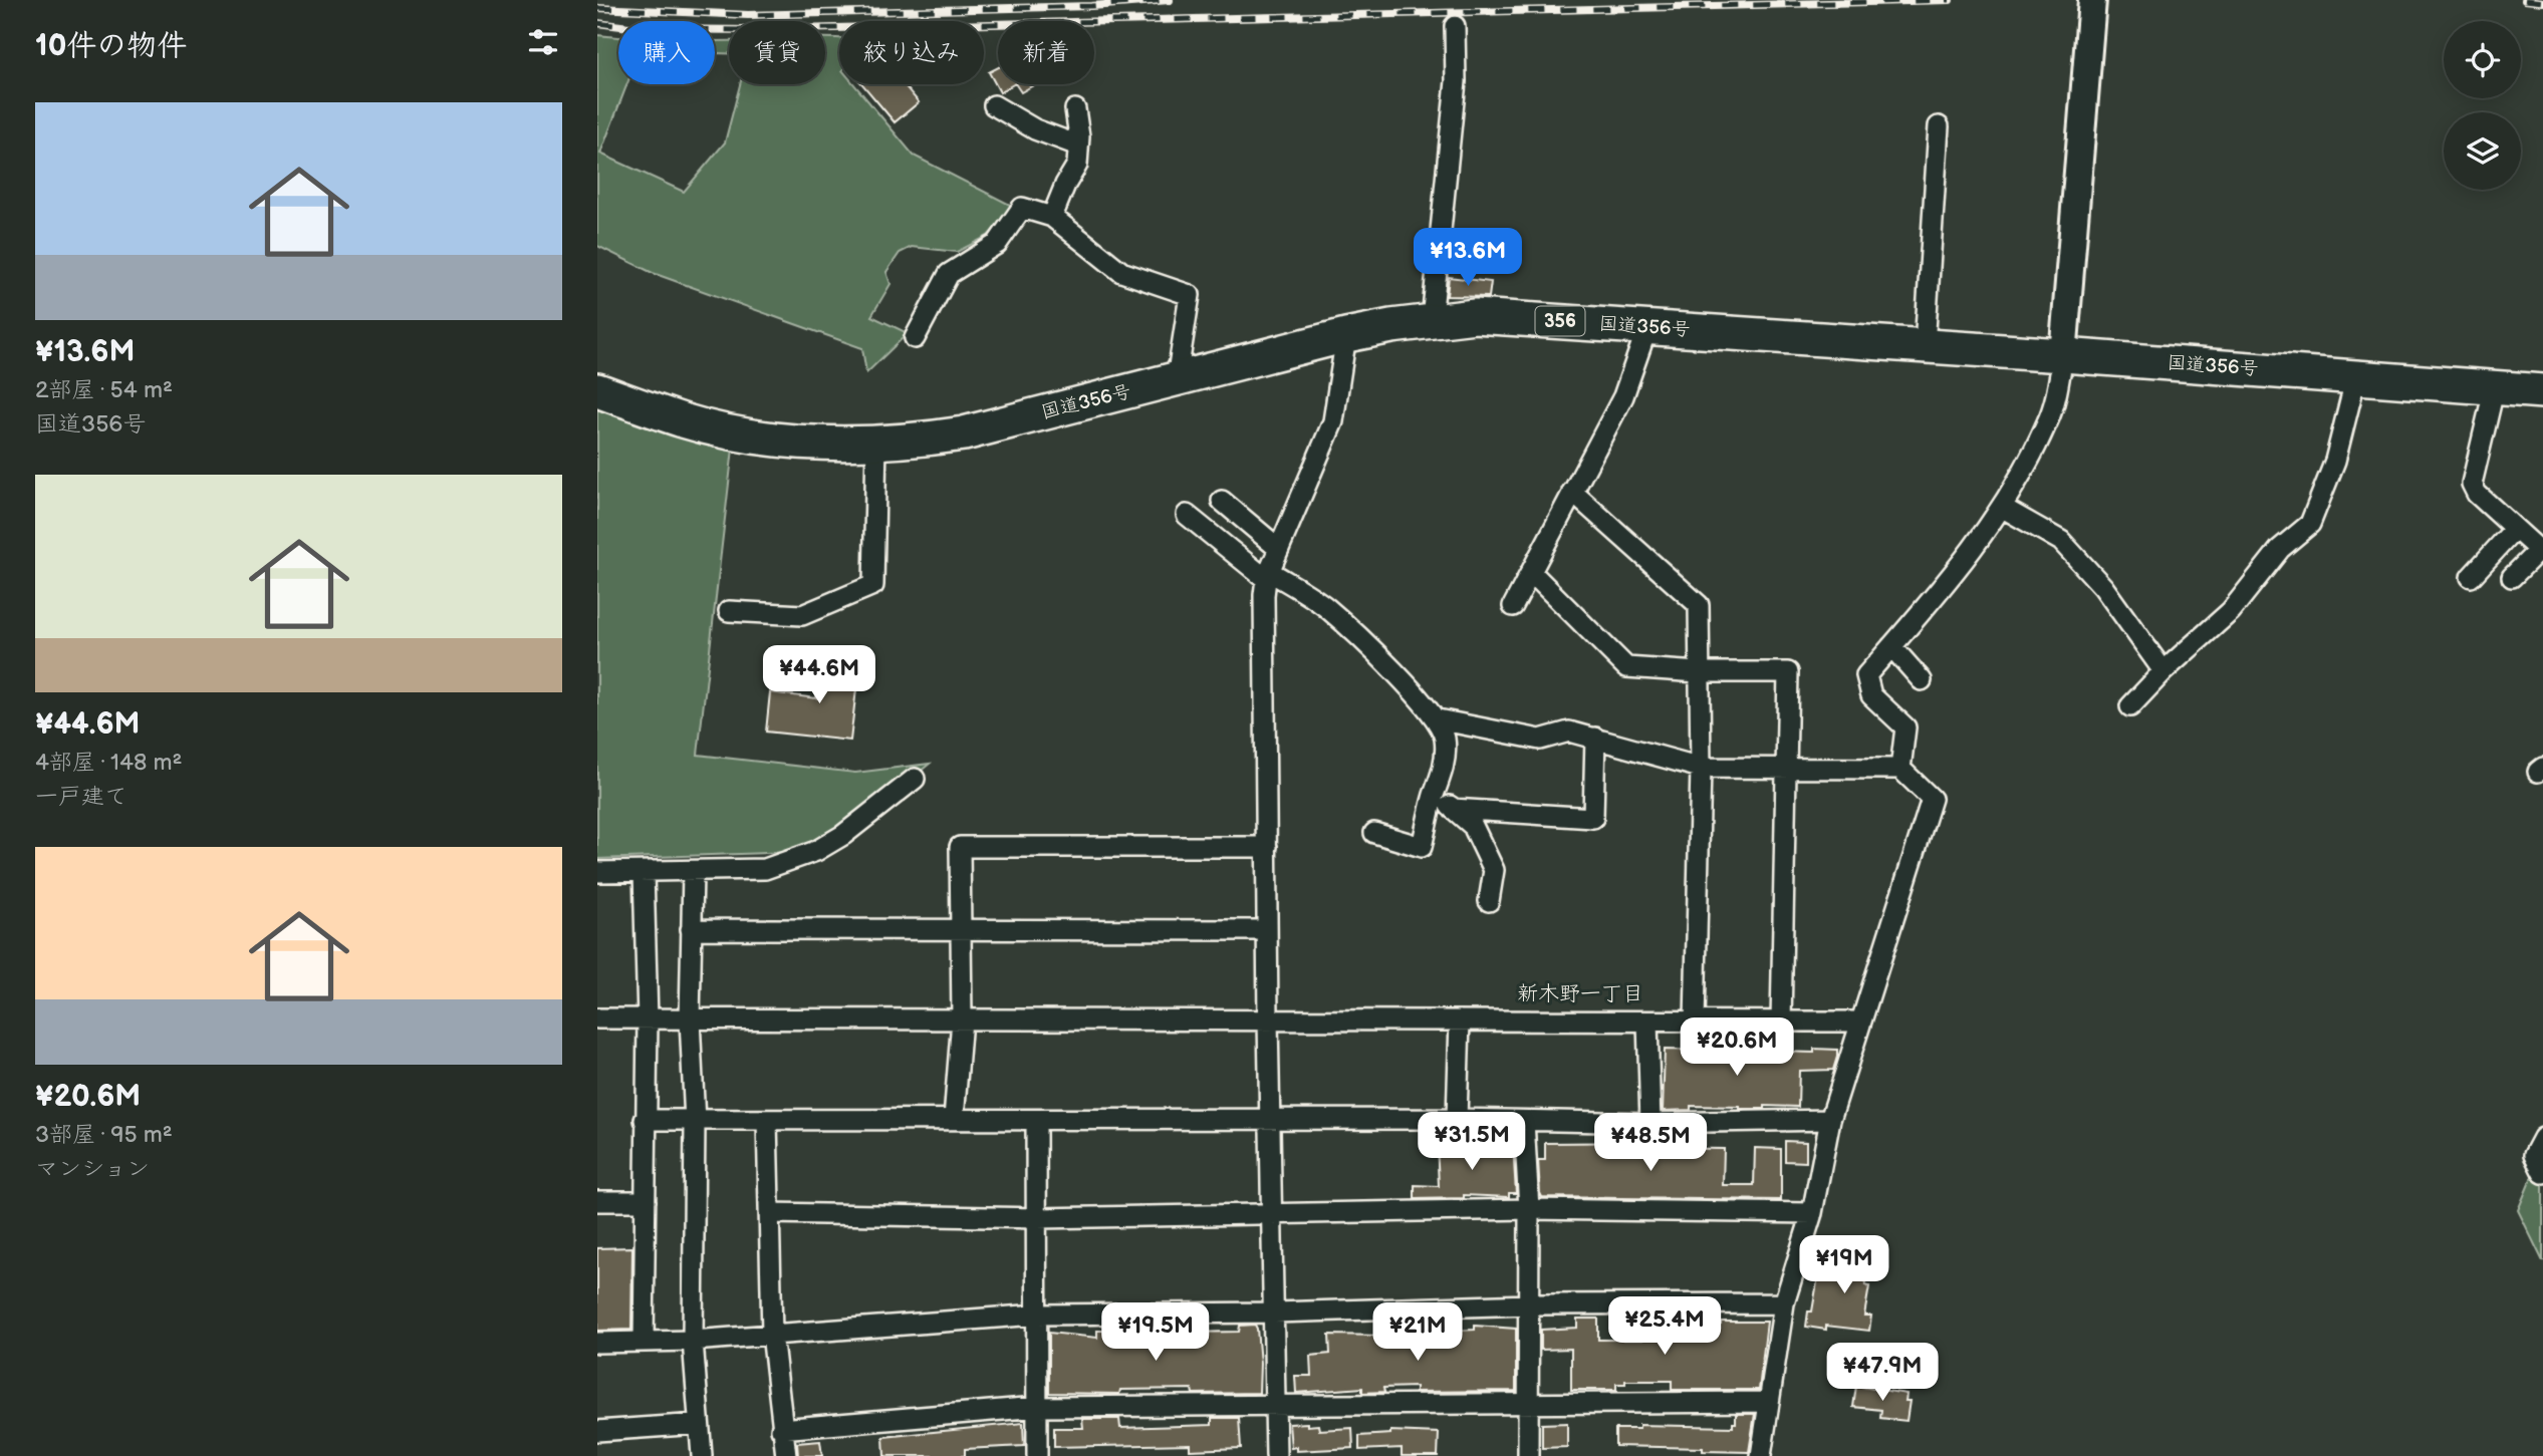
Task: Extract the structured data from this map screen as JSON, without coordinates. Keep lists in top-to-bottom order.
{
  "streets": {
    "highway": ["356", "国道356号"]
  },
  "districts": ["新木野一丁目"],
  "page": {
    "heading": "10件の物件",
    "chip": [
      "購入",
      "賃貸",
      "絞り込み",
      "新着"
    ],
    "list": [
      {
        "name": "¥13.6M",
        "note": "2部屋 · 54 m² · 国道356号"
      },
      {
        "name": "¥44.6M",
        "note": "4部屋 · 148 m² · 一戸建て"
      },
      {
        "name": "¥20.6M",
        "note": "3部屋 · 95 m² · マンション"
      }
    ],
    "price": [
      "¥13.6M",
      "¥44.6M",
      "¥20.6M",
      "¥31.5M",
      "¥48.5M",
      "¥19M",
      "¥25.4M",
      "¥19.5M",
      "¥21M",
      "¥47.9M"
    ]
  }
}
